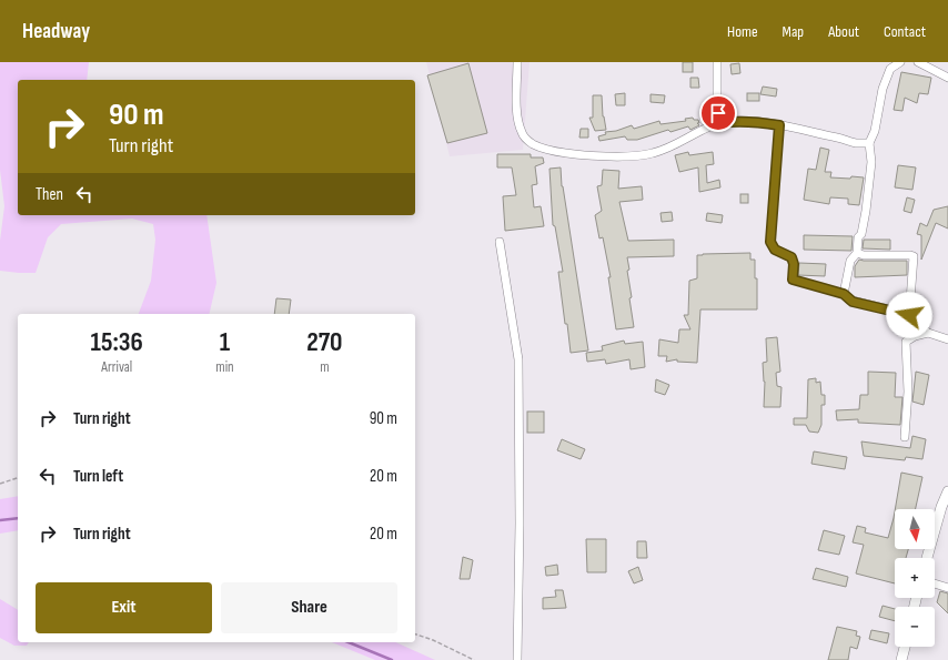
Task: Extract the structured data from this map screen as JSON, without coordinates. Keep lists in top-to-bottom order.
{
  "north": "bottom",
  "page": {
    "header": "Headway",
    "nav": [
      "Home",
      "Map",
      "About",
      "Contact"
    ],
    "turn": ["90 m", "Turn right"],
    "then": "Then",
    "eta": [
      "15:36",
      "Arrival",
      "1",
      "min",
      "270",
      "m"
    ],
    "list": [
      {
        "name": "Turn right",
        "value": "90 m"
      },
      {
        "name": "Turn left",
        "value": "20 m"
      },
      {
        "name": "Turn right",
        "value": "20 m"
      }
    ],
    "map_buttons": ["+", "−"],
    "buttons": ["Exit", "Share"]
  }
}
